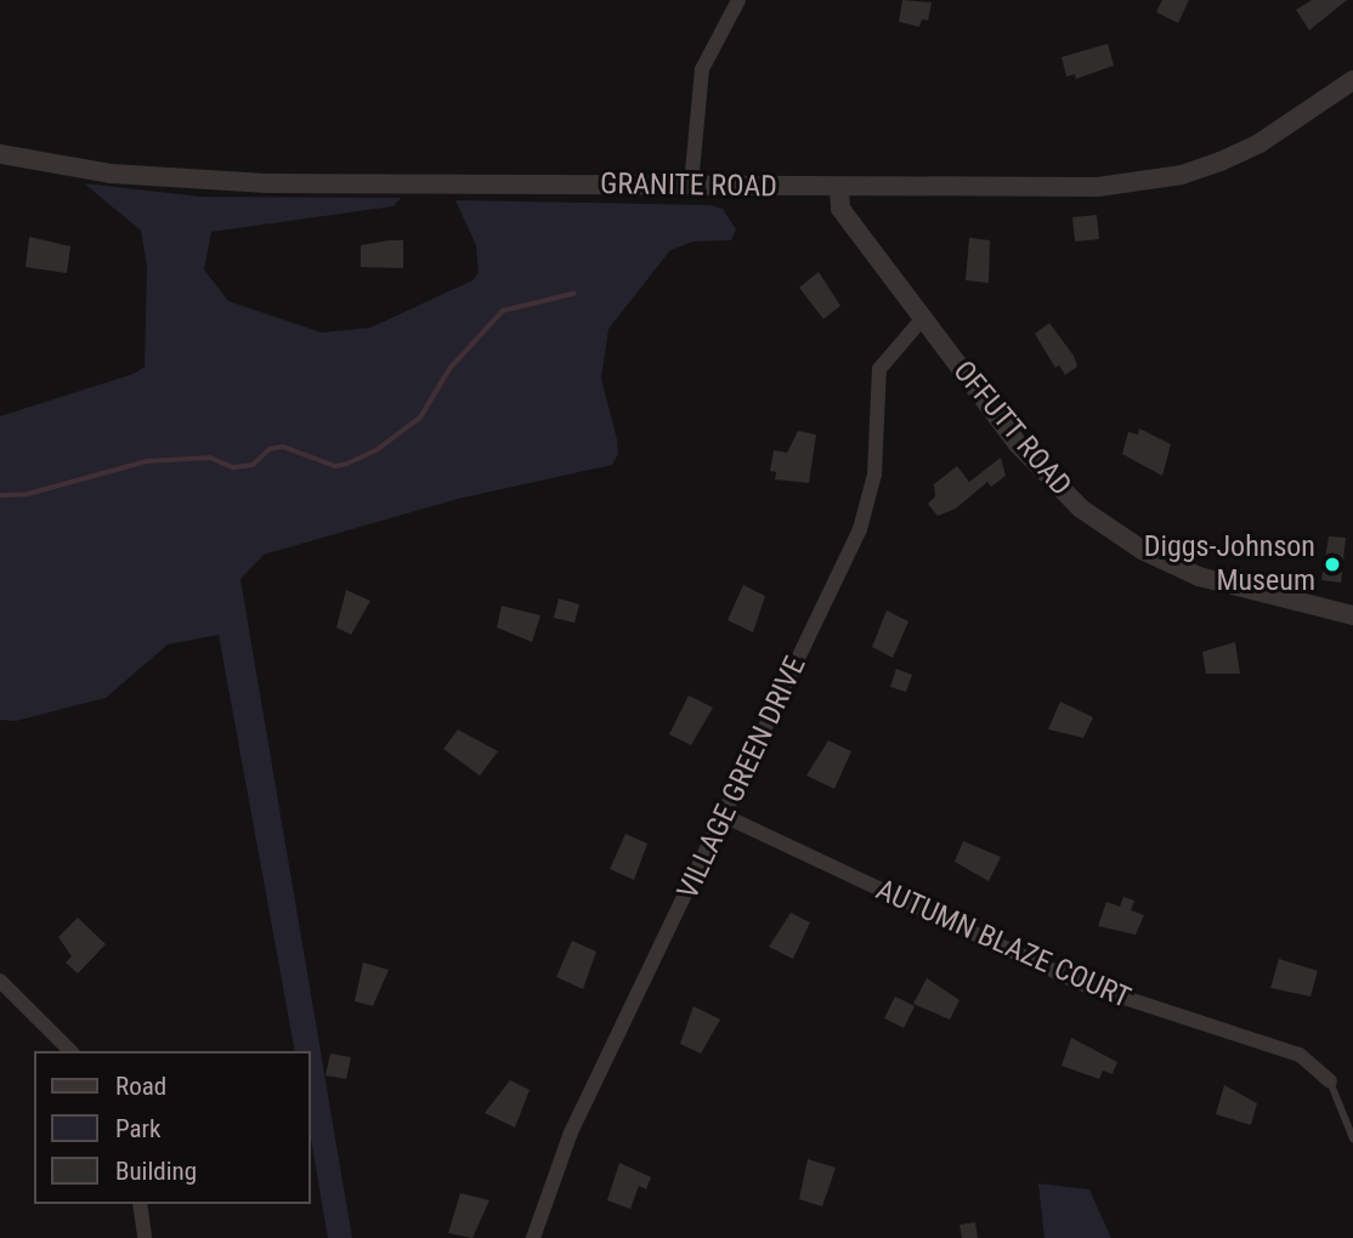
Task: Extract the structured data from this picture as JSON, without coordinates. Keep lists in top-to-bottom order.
{
  "streets": {
    "street": [
      "GRANITE ROAD",
      "OFFUTT ROAD",
      "VILLAGE GREEN DRIVE",
      "AUTUMN BLAZE COURT"
    ]
  },
  "crossings": [
    ["GRANITE ROAD", "OFFUTT ROAD"],
    ["OFFUTT ROAD", "VILLAGE GREEN DRIVE"],
    ["VILLAGE GREEN DRIVE", "AUTUMN BLAZE COURT"]
  ],
  "places": ["Diggs-Johnson Museum"],
  "legend": ["Road", "Park", "Building"]
}
